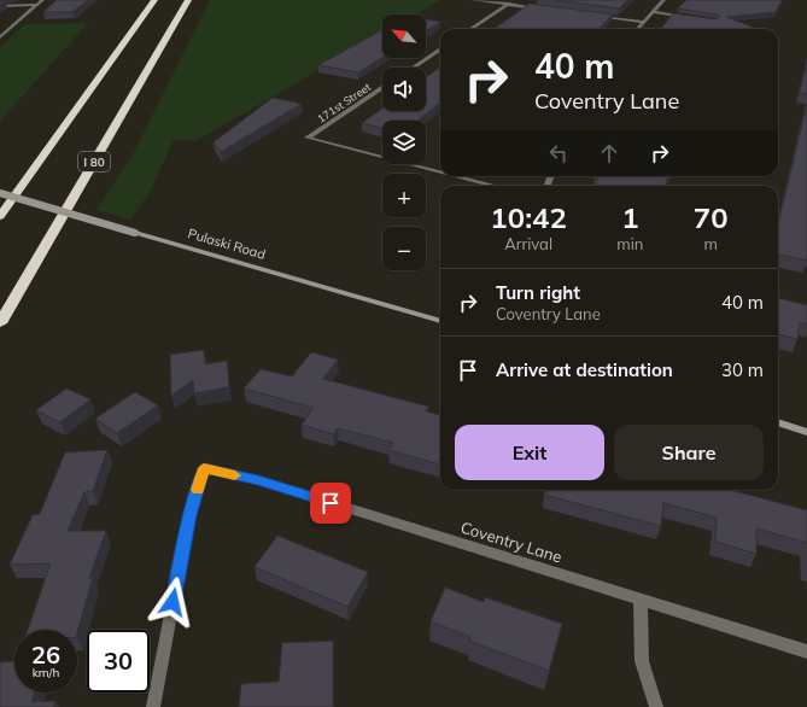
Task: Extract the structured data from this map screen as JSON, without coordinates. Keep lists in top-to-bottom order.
{
  "streets": {
    "highway": ["I 80"],
    "main road": ["Pulaski Road"],
    "street": ["171st Street", "Coventry Lane"]
  },
  "north": "top left",
  "page": {
    "map_buttons": ["+", "−"],
    "turn": ["40 m", "Coventry Lane"],
    "eta": [
      "10:42",
      "Arrival",
      "1",
      "min",
      "70",
      "m"
    ],
    "list": [
      {
        "name": "Turn right",
        "note": "Coventry Lane",
        "value": "40 m"
      },
      {
        "name": "Arrive at destination",
        "value": "30 m"
      }
    ],
    "buttons": ["Exit", "Share"],
    "speed": "26 km/h",
    "limit": "30"
  }
}
